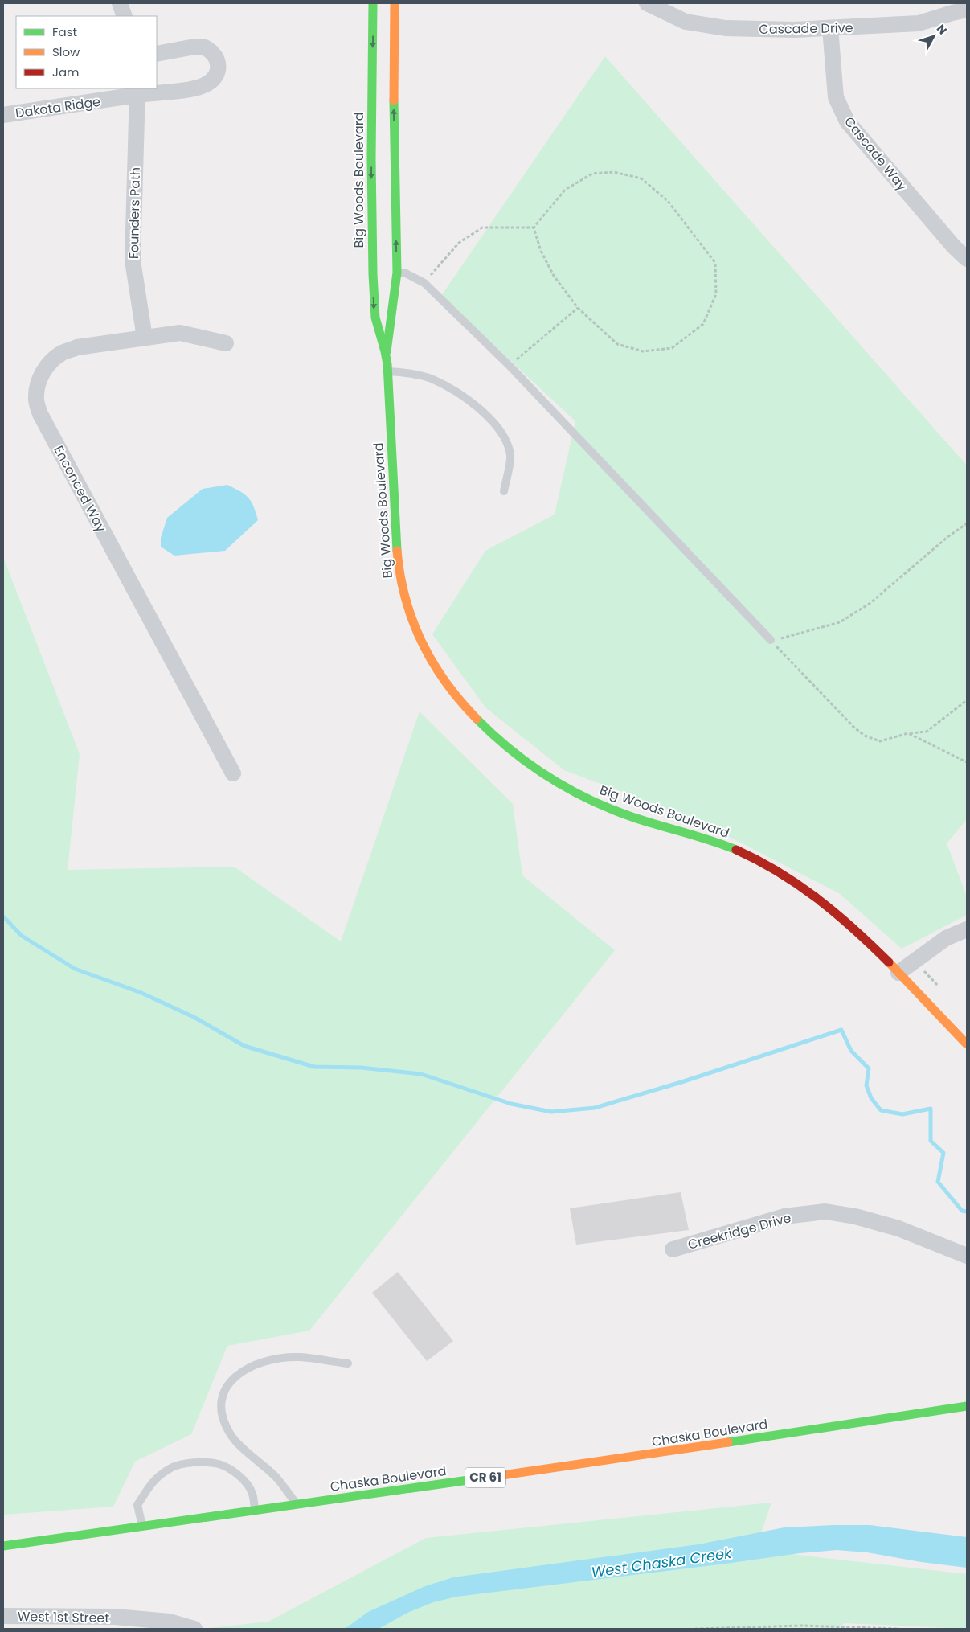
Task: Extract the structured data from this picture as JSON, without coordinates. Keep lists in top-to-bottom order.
{
  "streets": {
    "street": [
      "Cascade Drive",
      "Dakota Ridge",
      "Cascade Way",
      "Big Woods Boulevard",
      "Founders Path",
      "Enconced Way",
      "Creekridge Drive",
      "Chaska Boulevard",
      "CR 61",
      "West 1st Street"
    ]
  },
  "crossings": [
    ["Cascade Drive", "Cascade Way"],
    ["Dakota Ridge", "Founders Path"],
    ["Founders Path", "Enconced Way"]
  ],
  "water": ["West Chaska Creek"],
  "legend": ["Fast", "Slow", "Jam"],
  "north": "top right"
}
